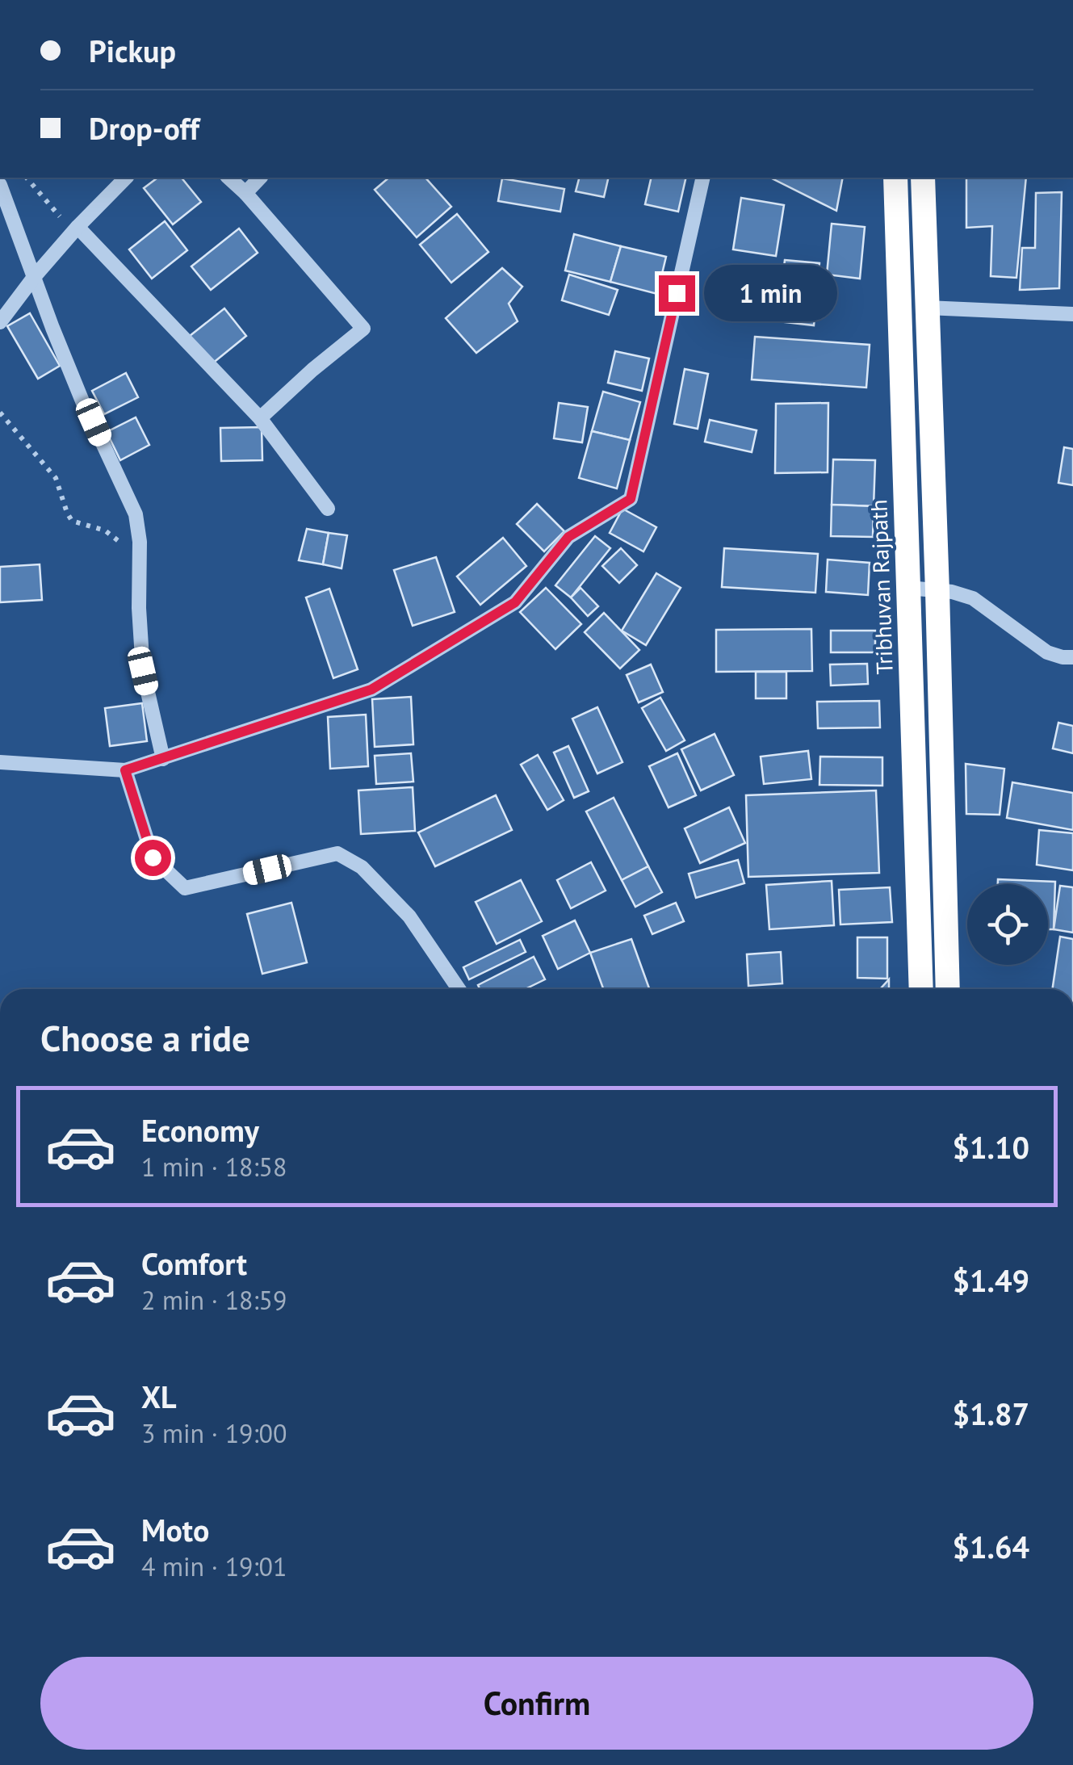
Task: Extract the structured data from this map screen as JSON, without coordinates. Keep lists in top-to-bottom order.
{
  "streets": {
    "highway": ["Tribhuvan Rajpath"]
  },
  "page": {
    "banner": ["Pickup", "Drop-off"],
    "bubble": "1 min",
    "heading": "Choose a ride",
    "list": [
      {
        "name": "Economy",
        "note": "1 min · 18:58",
        "value": "$1.10"
      },
      {
        "name": "Comfort",
        "note": "2 min · 18:59",
        "value": "$1.49"
      },
      {
        "name": "XL",
        "note": "3 min · 19:00",
        "value": "$1.87"
      },
      {
        "name": "Moto",
        "note": "4 min · 19:01",
        "value": "$1.64"
      }
    ],
    "buttons": "Confirm"
  }
}
